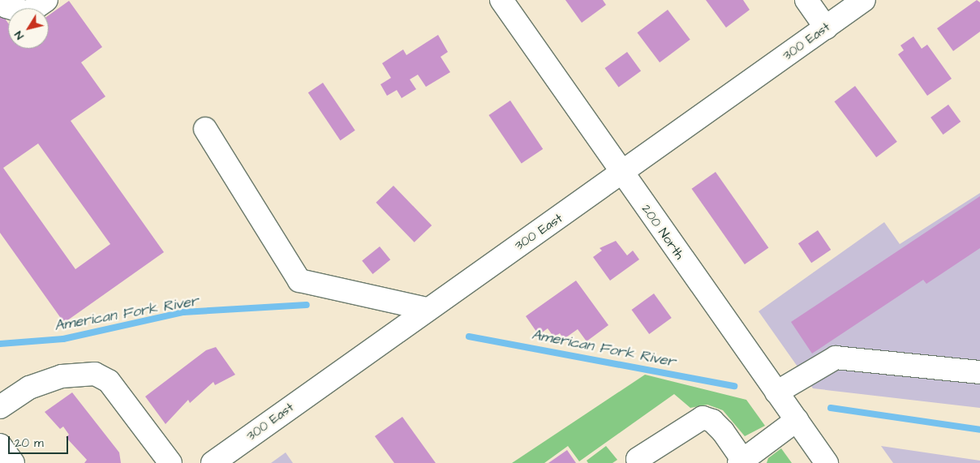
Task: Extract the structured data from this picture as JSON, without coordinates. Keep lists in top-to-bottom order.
{
  "streets": {
    "street": ["300 East", "200 North"]
  },
  "crossings": [
    ["300 East", "200 North"]
  ],
  "water": ["American Fork River"],
  "scale_bar": "20 m",
  "north": "bottom left"
}
